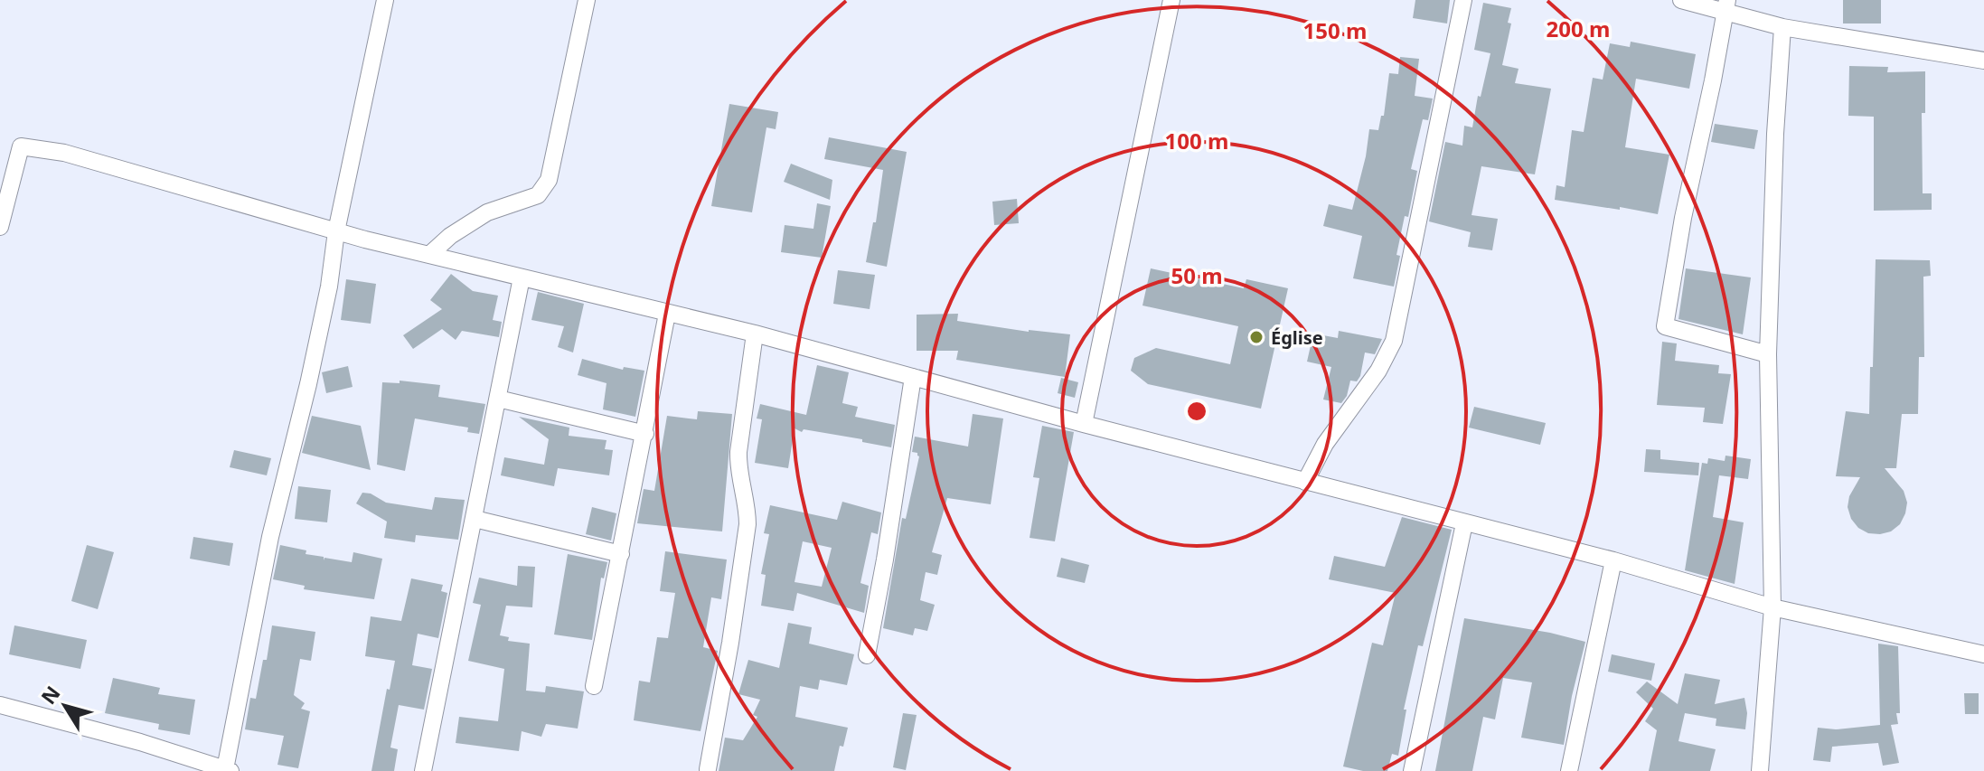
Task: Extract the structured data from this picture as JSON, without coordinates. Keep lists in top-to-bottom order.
{
  "places": ["Église"],
  "north": "top left",
  "rings": [
    "200 m",
    "150 m",
    "100 m",
    "50 m"
  ]
}
